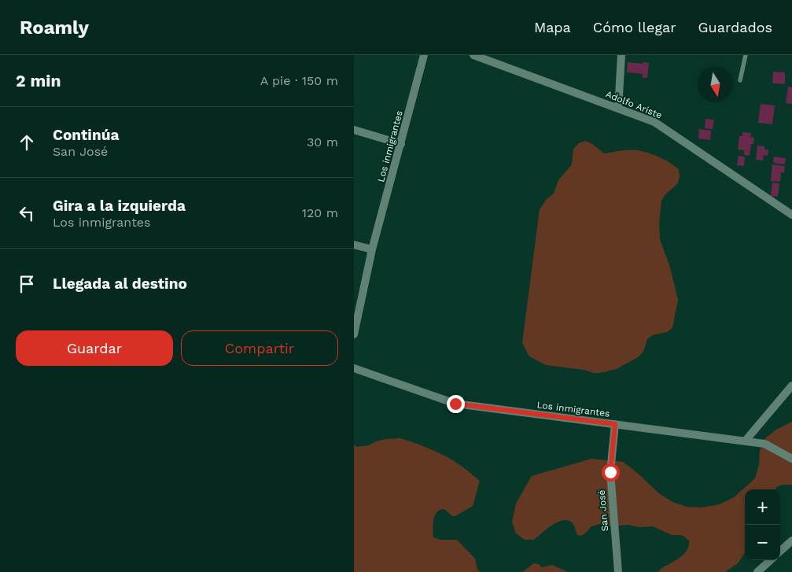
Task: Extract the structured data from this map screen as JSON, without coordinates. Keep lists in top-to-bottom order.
{
  "streets": {
    "street": ["Adolfo Ariste", "Los inmigrantes", "San José"]
  },
  "crossings": [
    ["Los inmigrantes", "San José"]
  ],
  "north": "bottom",
  "page": {
    "header": "Roamly",
    "nav": ["Mapa", "Cómo llegar", "Guardados"],
    "heading": ["2 min", "A pie · 150 m"],
    "list": [
      ["Continúa", "San José", "30 m"],
      ["Gira a la izquierda", "Los inmigrantes", "120 m"],
      "Llegada al destino"
    ],
    "buttons": ["Guardar", "Compartir"],
    "map_buttons": ["+", "−"]
  }
}
